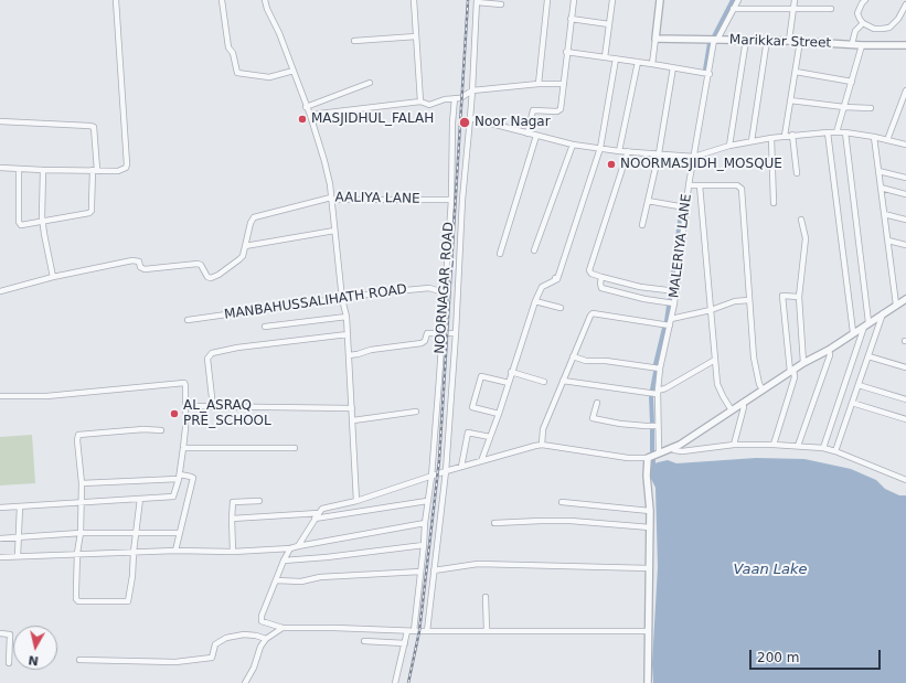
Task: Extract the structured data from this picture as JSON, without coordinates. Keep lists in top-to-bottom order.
{
  "streets": {
    "street": [
      "Marikkar Street",
      "AALIYA LANE",
      "MALERIYA LANE",
      "NOORNAGAR_ROAD",
      "MANBAHUSSALIHATH ROAD"
    ]
  },
  "crossings": [
    ["Marikkar Street", "MALERIYA LANE"],
    ["AALIYA LANE", "NOORNAGAR_ROAD"],
    ["NOORNAGAR_ROAD", "MANBAHUSSALIHATH ROAD"]
  ],
  "water": ["Vaan Lake"],
  "places": [
    "MASJIDHUL_FALAH",
    "Noor Nagar",
    "NOORMASJIDH_MOSQUE",
    "AL_ASRAQ PRE_SCHOOL"
  ],
  "scale_bar": "200 m",
  "north": "bottom"
}
